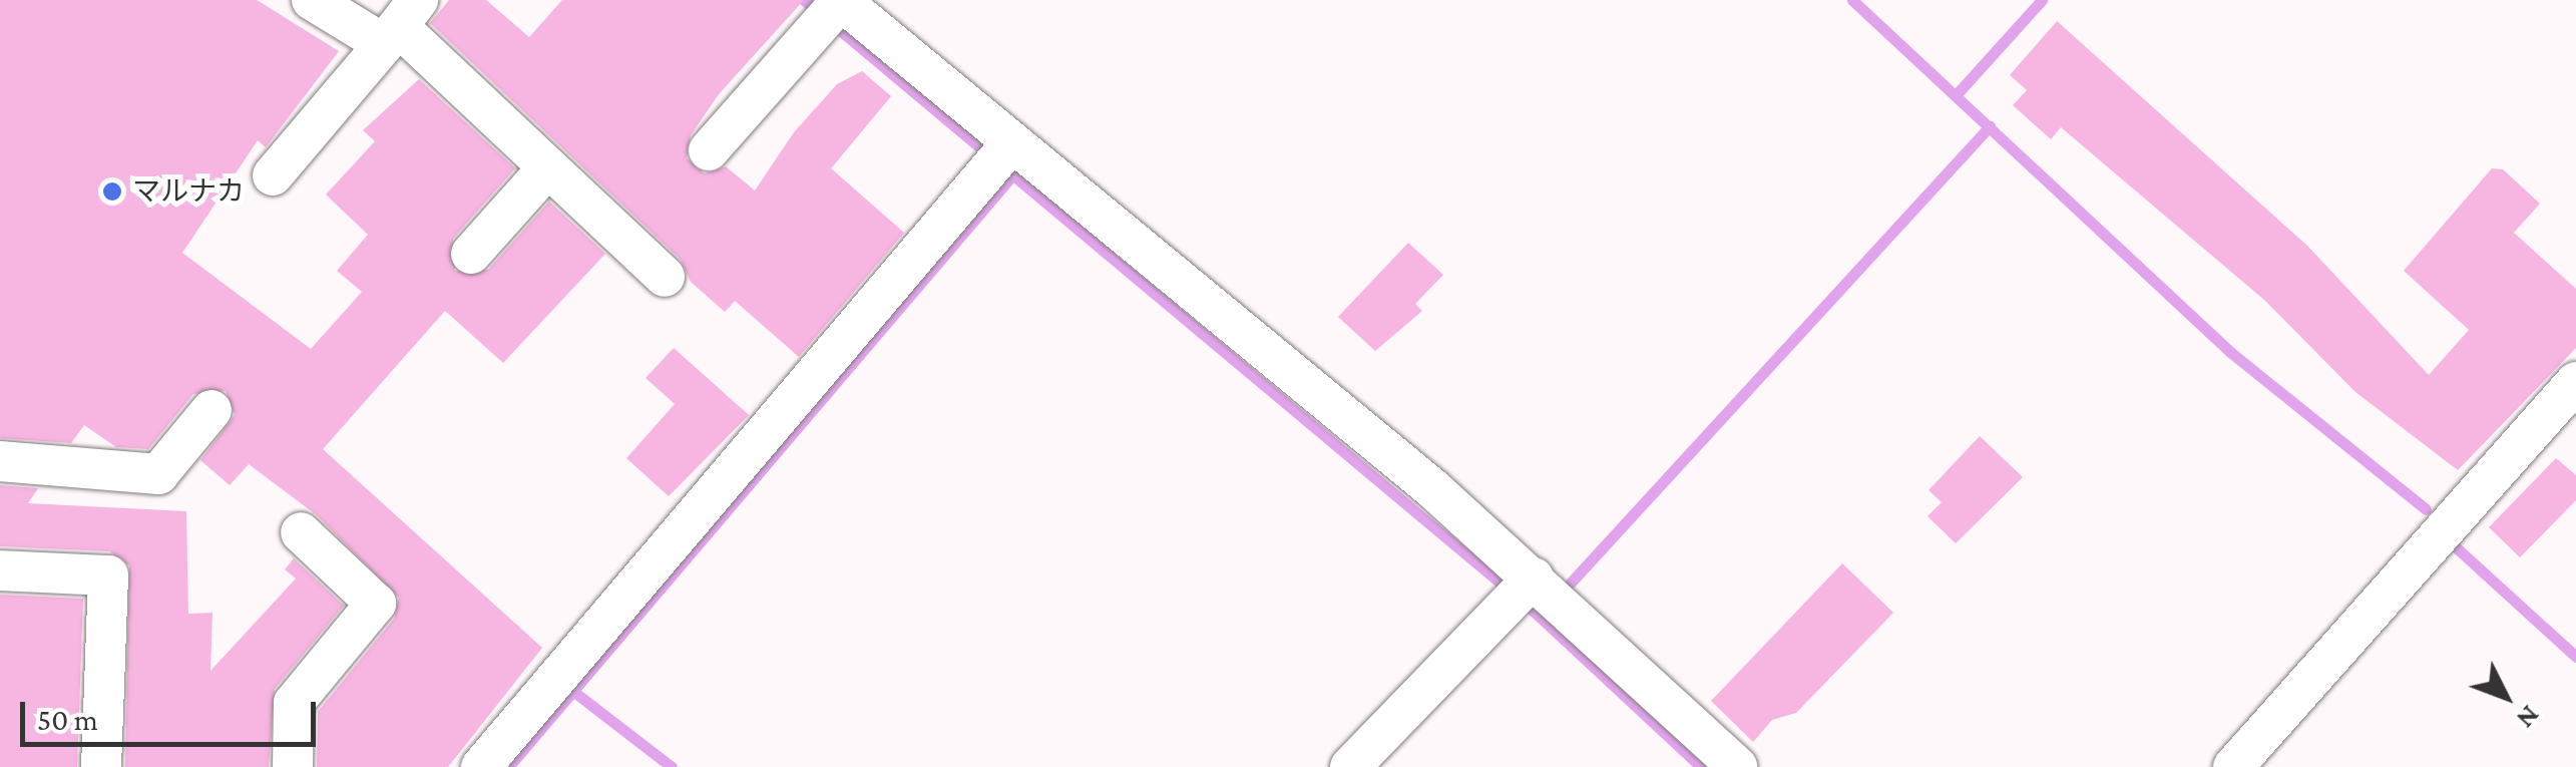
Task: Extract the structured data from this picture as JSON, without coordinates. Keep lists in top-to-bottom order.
{
  "places": ["マルナカ"],
  "scale_bar": "50 m",
  "north": "bottom right"
}
